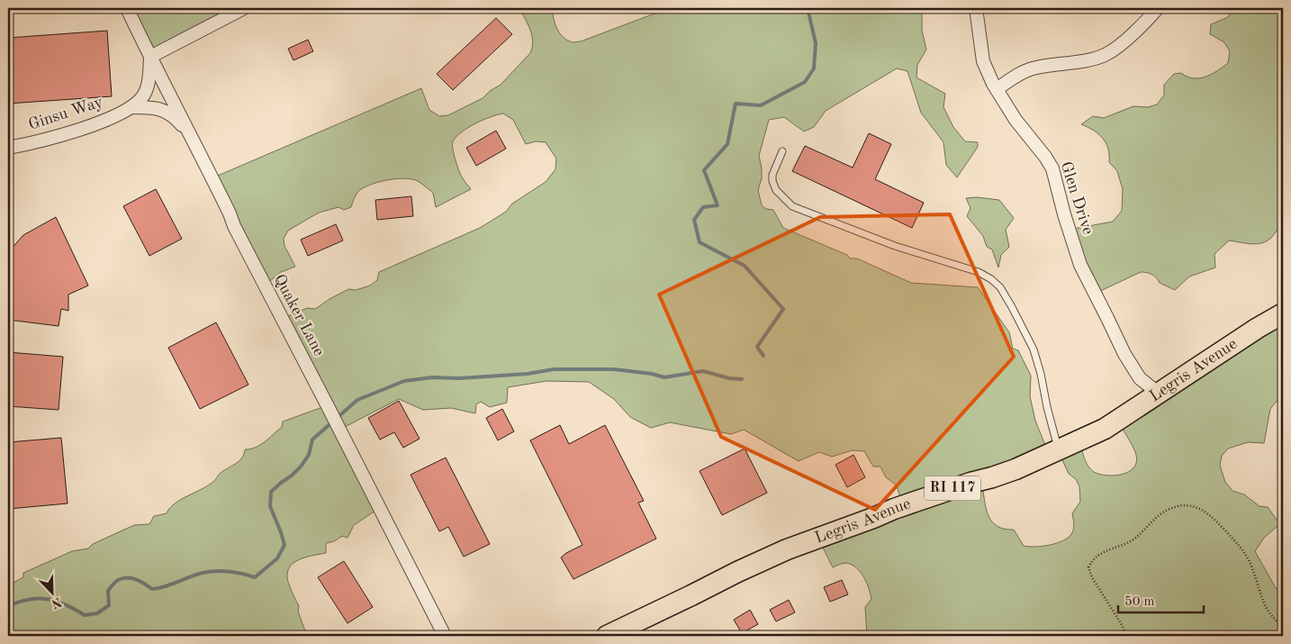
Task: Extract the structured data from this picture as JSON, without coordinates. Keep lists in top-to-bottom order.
{
  "streets": {
    "main road": ["Legris Avenue", "RI 117"],
    "street": ["Ginsu Way", "Glen Drive", "Quaker Lane"]
  },
  "crossings": [
    ["Ginsu Way", "Quaker Lane"],
    ["Glen Drive", "Legris Avenue"]
  ],
  "scale_bar": "50 m",
  "north": "bottom right"
}
